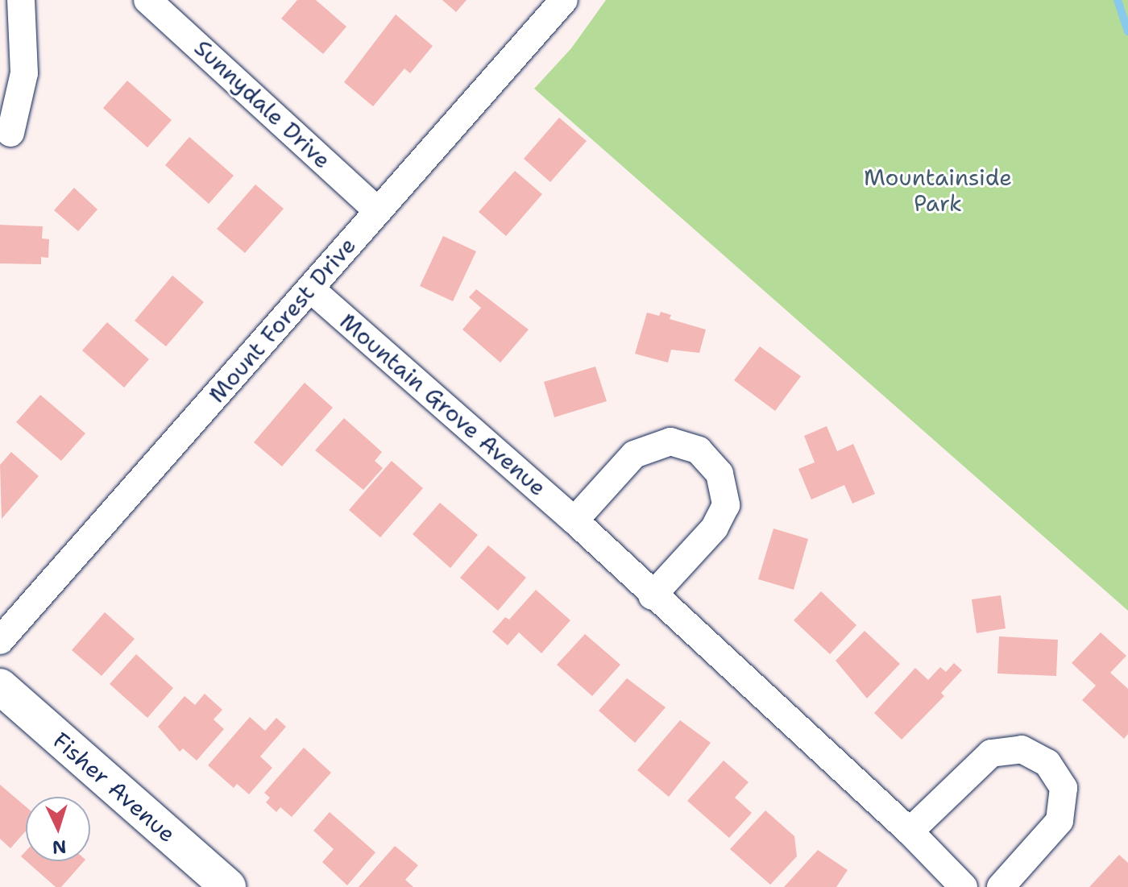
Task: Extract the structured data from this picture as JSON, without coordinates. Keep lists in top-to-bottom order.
{
  "streets": {
    "street": [
      "Sunnydale Drive",
      "Mount Forest Drive",
      "Mountain Grove Avenue",
      "Fisher Avenue"
    ]
  },
  "crossings": [
    ["Sunnydale Drive", "Mount Forest Drive"],
    ["Mount Forest Drive", "Mountain Grove Avenue"]
  ],
  "parks": ["Mountainside Park"],
  "north": "bottom"
}
